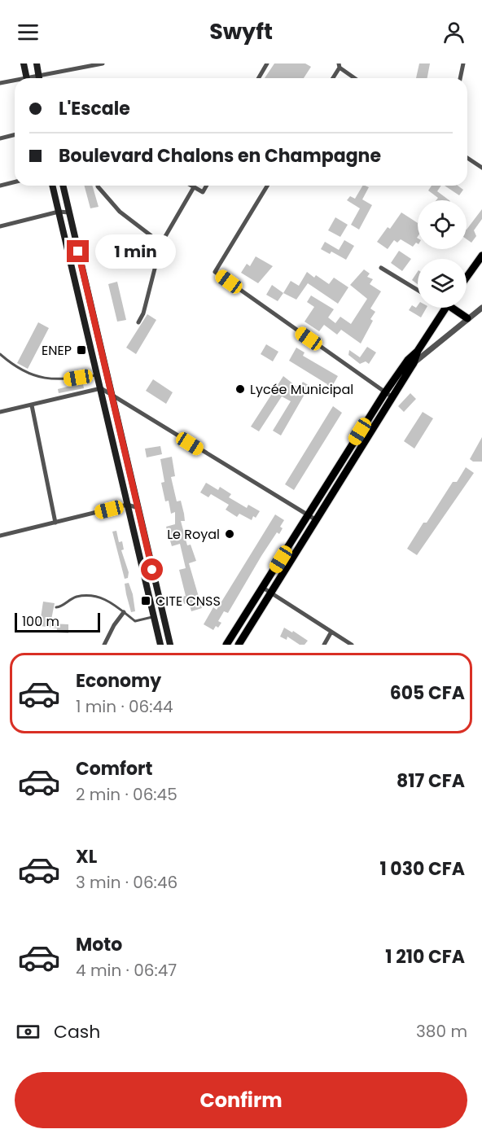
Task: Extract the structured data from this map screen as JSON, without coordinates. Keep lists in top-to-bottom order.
{
  "places": {
    "transit": ["ENEP", "CITE CNSS"],
    "other": ["Lycée Municipal", "Le Royal"]
  },
  "scale_bar": "100 m",
  "page": {
    "header": "Swyft",
    "banner": ["L'Escale", "Boulevard Chalons en Champagne"],
    "bubble": "1 min",
    "scale": "100 m",
    "list": [
      {
        "name": "Economy",
        "note": "1 min · 06:44",
        "value": "605 CFA"
      },
      {
        "name": "Comfort",
        "note": "2 min · 06:45",
        "value": "817 CFA"
      },
      {
        "name": "XL",
        "note": "3 min · 06:46",
        "value": "1 030 CFA"
      },
      {
        "name": "Moto",
        "note": "4 min · 06:47",
        "value": "1 210 CFA"
      }
    ],
    "pay": ["Cash", "380 m"],
    "buttons": "Confirm"
  }
}
